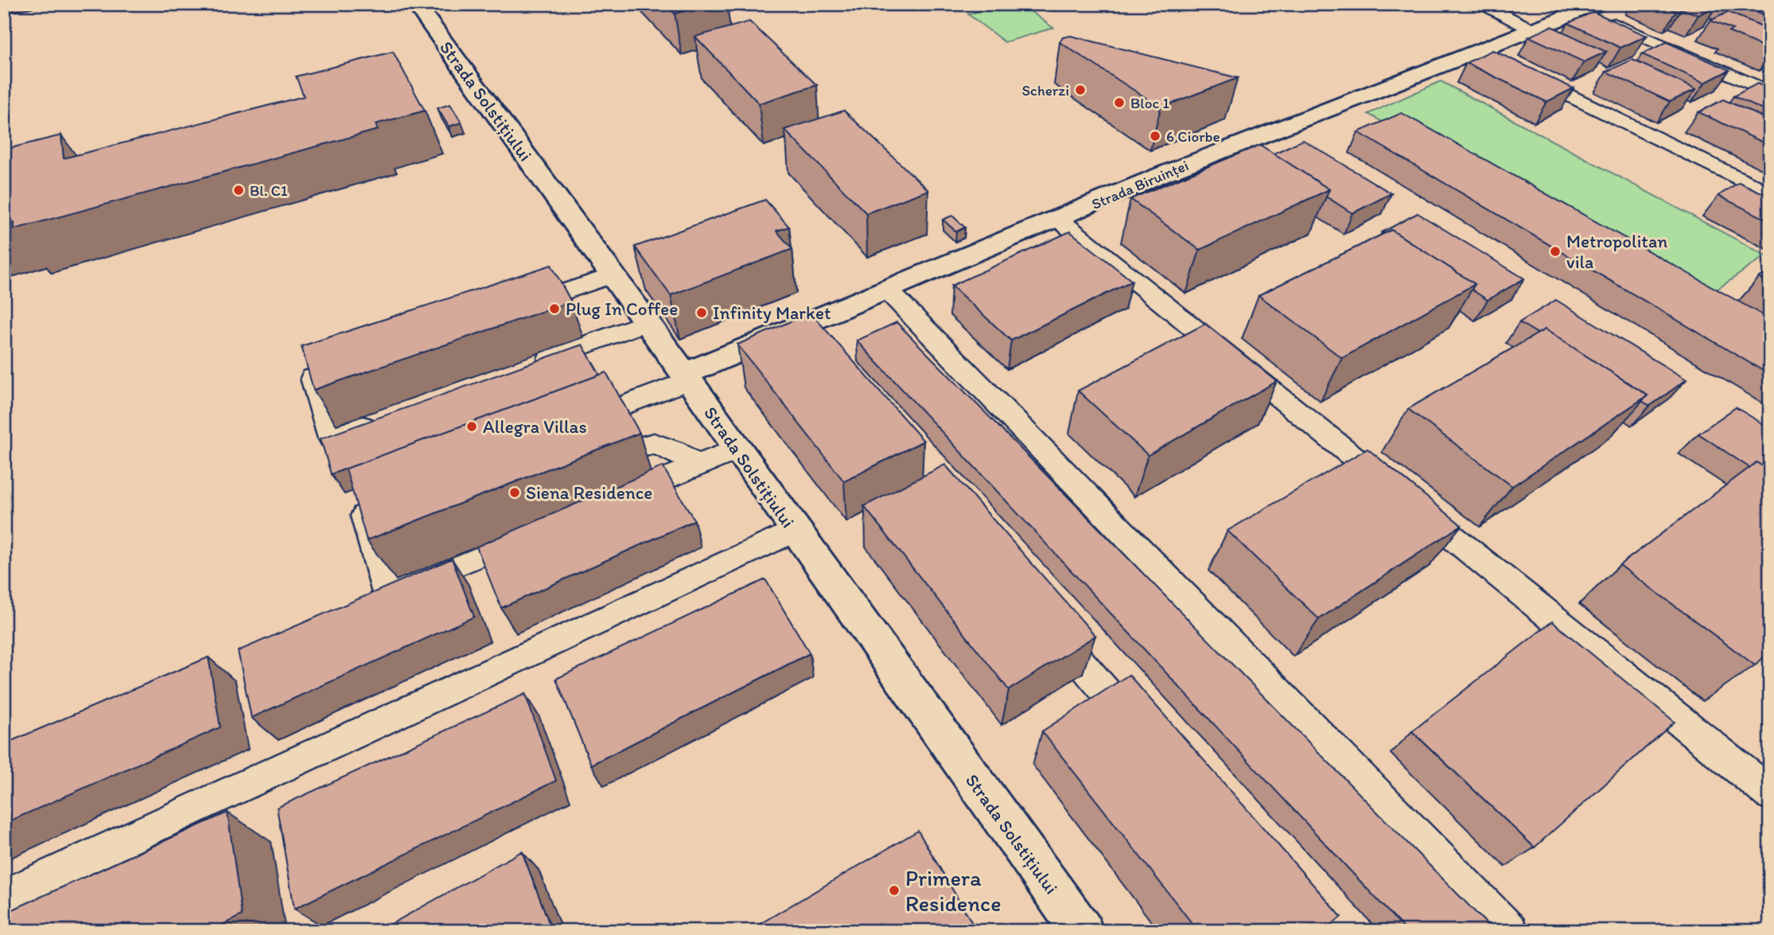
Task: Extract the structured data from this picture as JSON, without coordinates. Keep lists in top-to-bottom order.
{
  "streets": {
    "street": ["Strada Solstițiului", "Strada Biruinței"]
  },
  "crossings": [
    ["Strada Solstițiului", "Strada Biruinței"]
  ],
  "places": [
    "Scherzi",
    "Bloc 1",
    "6 Ciorbe",
    "Bl. C1",
    "Metropolitan vila",
    "Plug In Coffee",
    "Infinity Market",
    "Allegra Villas",
    "Siena Residence",
    "Primera Residence"
  ]
}
